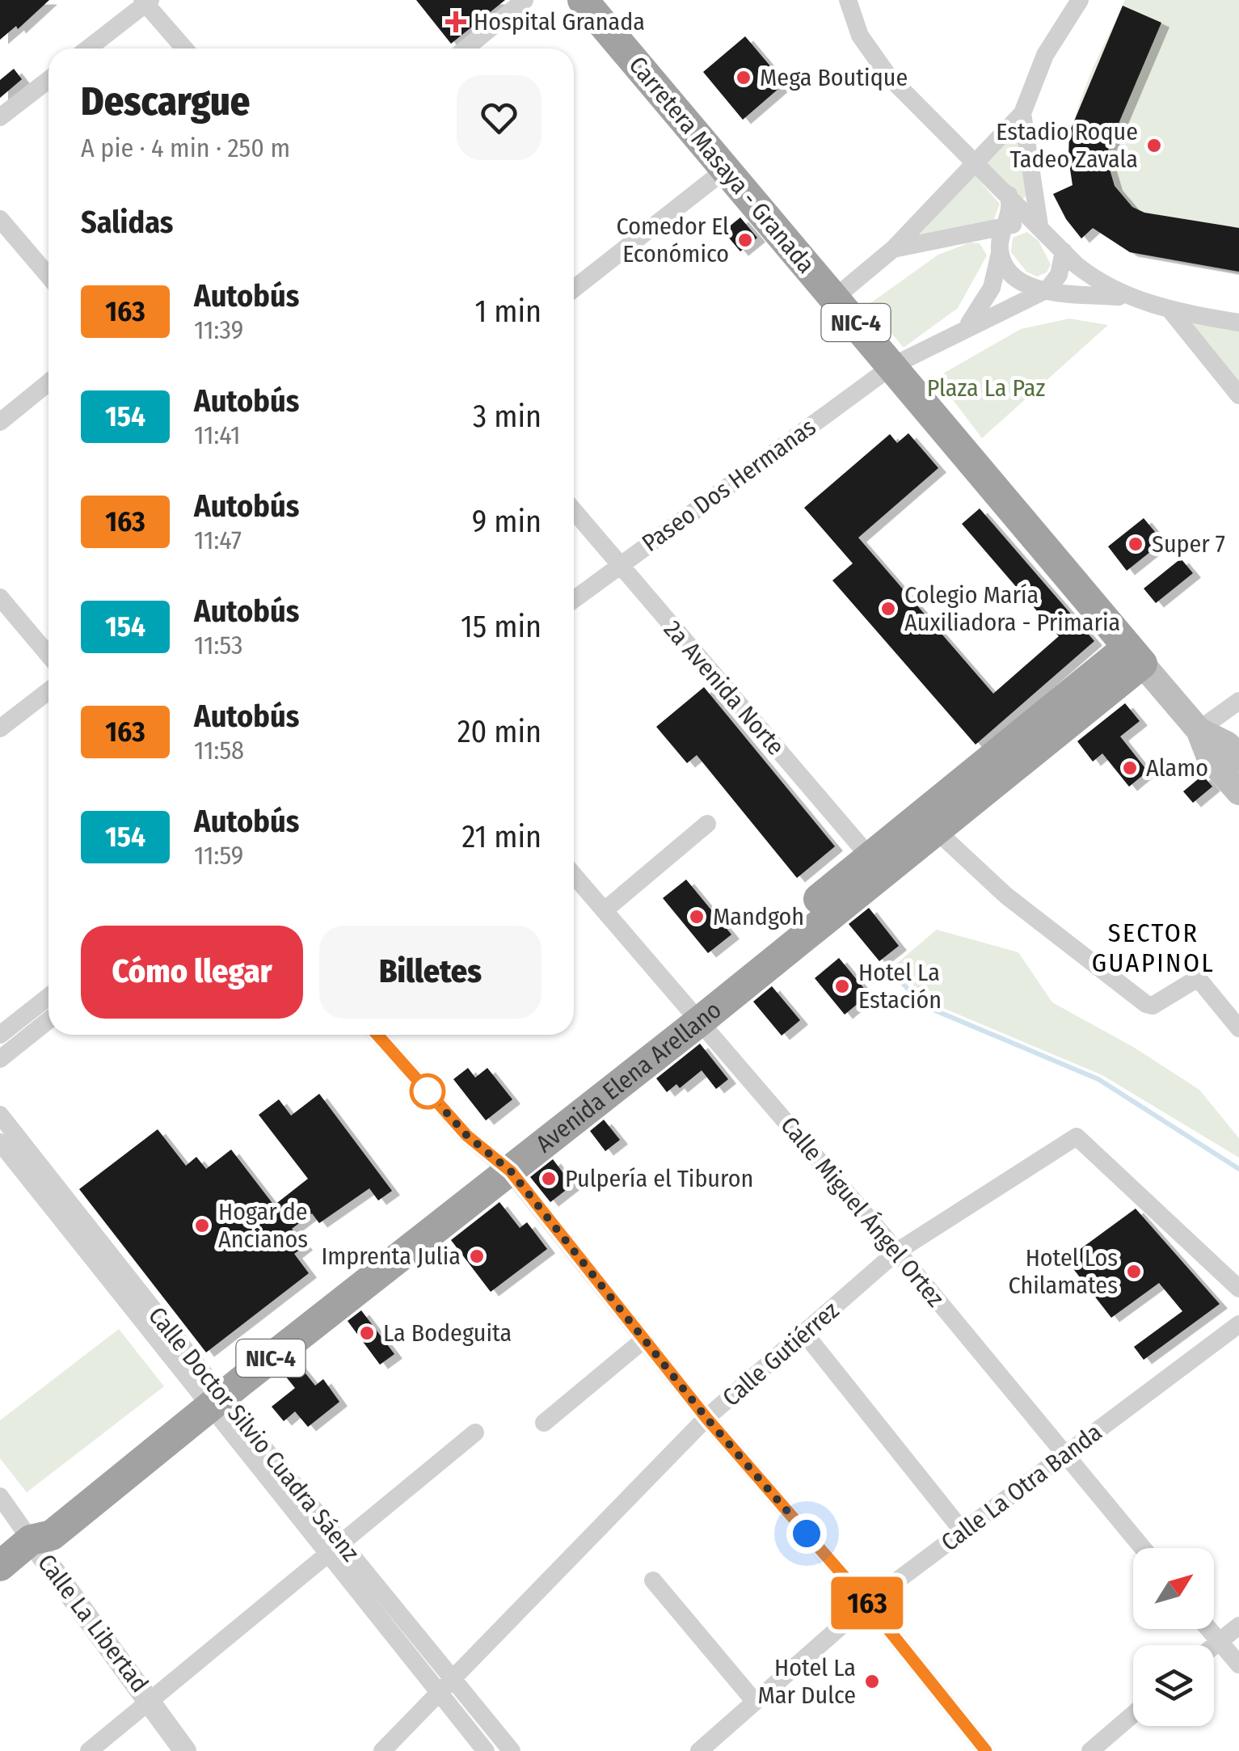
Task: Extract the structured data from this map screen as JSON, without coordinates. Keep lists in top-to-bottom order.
{
  "streets": {
    "highway": ["Carretera Masaya - Granada", "NIC-4", "Avenida Elena Arellano"],
    "street": [
      "Paseo Dos Hermanas",
      "2a Avenida Norte",
      "Calle Miguel Ángel Ortez",
      "Calle Gutiérrez",
      "Calle Doctor Silvio Cuadra Sáenz",
      "Calle La Otra Banda",
      "Calle La Libertad"
    ]
  },
  "crossings": [
    ["Carretera Masaya - Granada", "Paseo Dos Hermanas"],
    ["Carretera Masaya - Granada", "Avenida Elena Arellano"],
    ["Paseo Dos Hermanas", "2a Avenida Norte"],
    ["2a Avenida Norte", "Avenida Elena Arellano"],
    ["Avenida Elena Arellano", "Calle Miguel Ángel Ortez"],
    ["Avenida Elena Arellano", "Calle Doctor Silvio Cuadra Sáenz"],
    ["Avenida Elena Arellano", "Calle La Libertad"],
    ["Calle Miguel Ángel Ortez", "Calle Gutiérrez"],
    ["Calle Miguel Ángel Ortez", "Calle La Otra Banda"],
    ["Calle Gutiérrez", "Calle Doctor Silvio Cuadra Sáenz"]
  ],
  "districts": ["SECTOR GUAPINOL"],
  "parks": ["Plaza La Paz"],
  "places": {
    "health": ["Hospital Granada"],
    "other": [
      "Mega Boutique",
      "Estadio Roque Tadeo Zavala",
      "Comedor El Económico",
      "Super 7",
      "Colegio María Auxiliadora - Primaria",
      "Alamo",
      "Mandgoh",
      "Hotel La Estación",
      "Pulpería el Tiburon",
      "Hogar de Ancianos",
      "Imprenta Julia",
      "Hotel Los Chilamates",
      "La Bodeguita",
      "Hotel La Mar Dulce"
    ]
  },
  "lines": ["bus line 163"],
  "north": "top right",
  "page": {
    "on_map": "163",
    "heading": [
      ["Descargue", "A pie · 4 min · 250 m"],
      "Salidas"
    ],
    "list": [
      {
        "mark": "163",
        "name": "Autobús",
        "note": "11:39",
        "value": "1 min"
      },
      {
        "mark": "154",
        "name": "Autobús",
        "note": "11:41",
        "value": "3 min"
      },
      {
        "mark": "163",
        "name": "Autobús",
        "note": "11:47",
        "value": "9 min"
      },
      {
        "mark": "154",
        "name": "Autobús",
        "note": "11:53",
        "value": "15 min"
      },
      {
        "mark": "163",
        "name": "Autobús",
        "note": "11:58",
        "value": "20 min"
      },
      {
        "mark": "154",
        "name": "Autobús",
        "note": "11:59",
        "value": "21 min"
      }
    ],
    "buttons": ["Cómo llegar", "Billetes"]
  }
}
